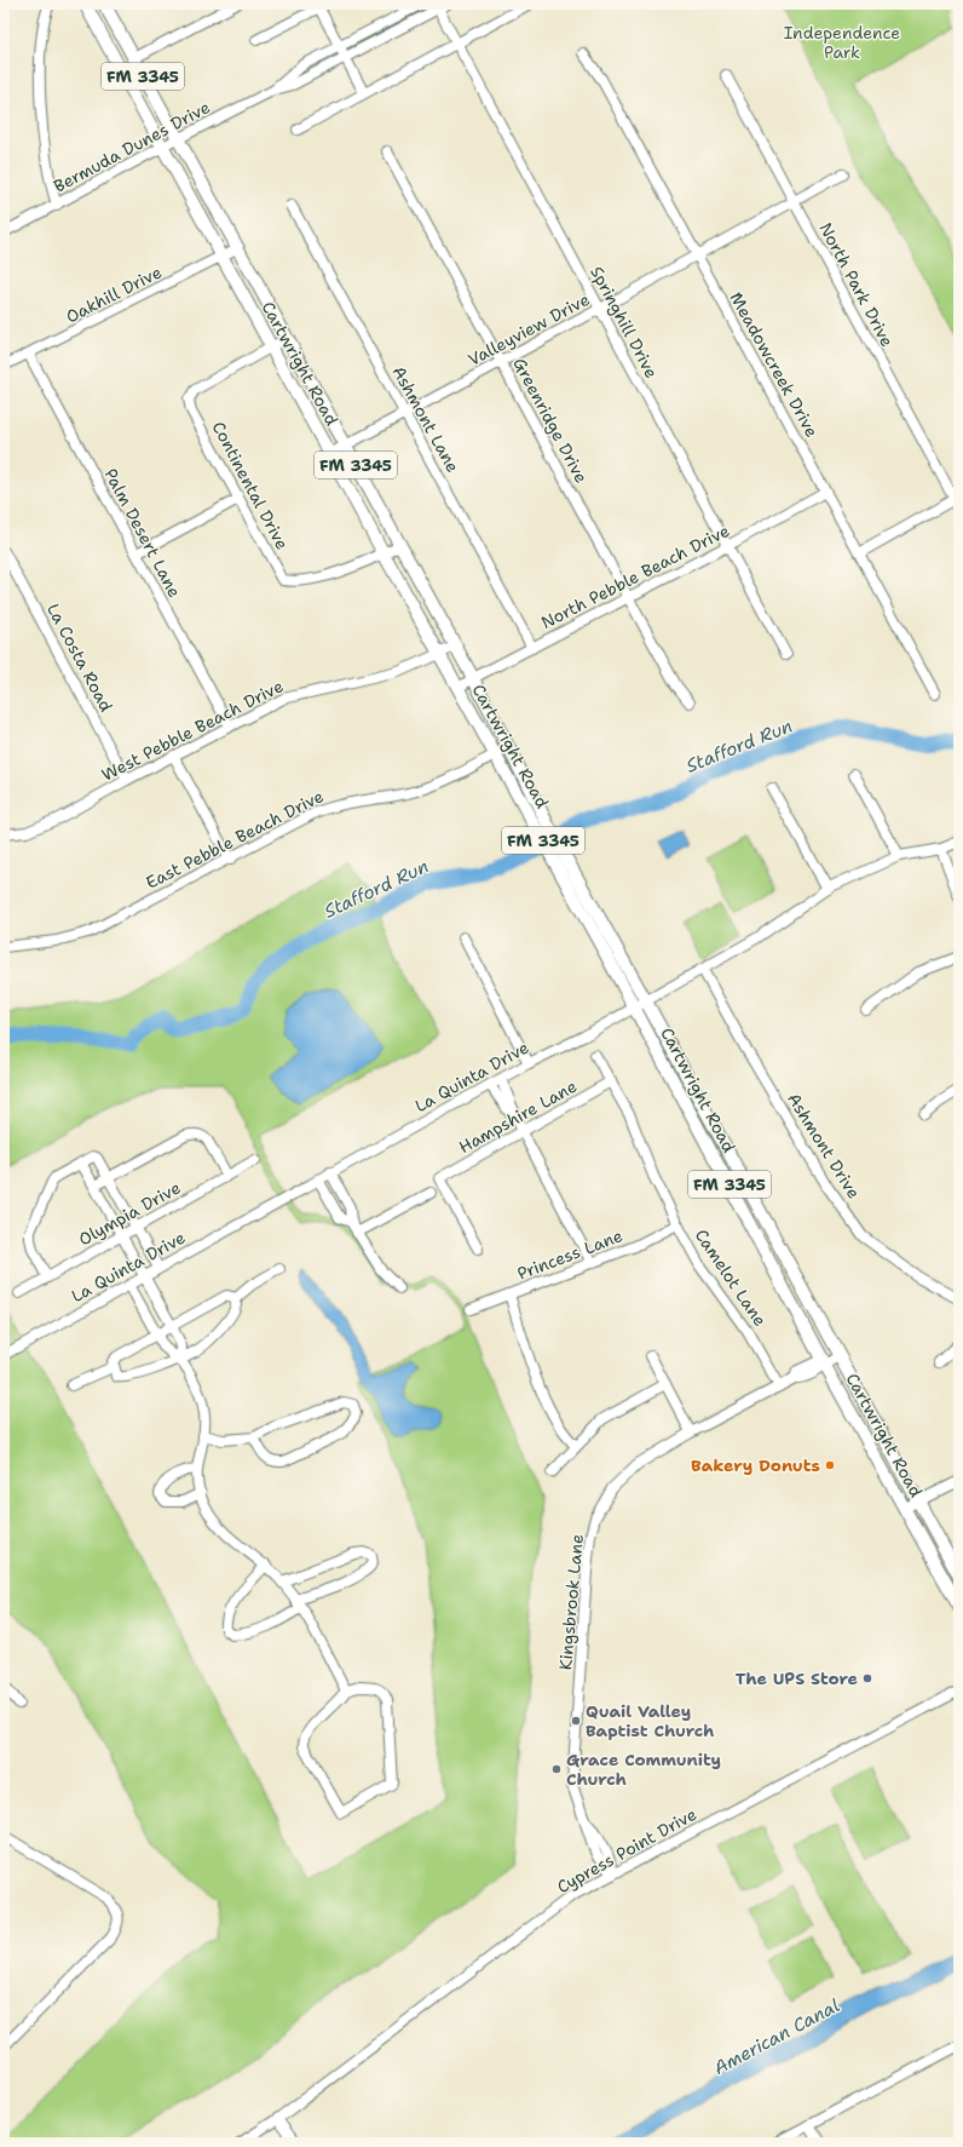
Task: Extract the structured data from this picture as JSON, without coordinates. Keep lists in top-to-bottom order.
{
  "streets": {
    "main road": ["FM 3345", "Cartwright Road"],
    "street": [
      "Bermuda Dunes Drive",
      "North Park Drive",
      "Oakhill Drive",
      "Springhill Drive",
      "Valleyview Drive",
      "Meadowcreek Drive",
      "Ashmont Lane",
      "Greenridge Drive",
      "Continental Drive",
      "Palm Desert Lane",
      "North Pebble Beach Drive",
      "La Costa Road",
      "West Pebble Beach Drive",
      "East Pebble Beach Drive",
      "La Quinta Drive",
      "Hampshire Lane",
      "Ashmont Drive",
      "Olympia Drive",
      "Princess Lane",
      "Camelot Lane",
      "Kingsbrook Lane",
      "Cypress Point Drive"
    ]
  },
  "crossings": [
    ["Bermuda Dunes Drive", "Springhill Drive"],
    ["Bermuda Dunes Drive", "Cartwright Road"],
    ["North Park Drive", "Valleyview Drive"],
    ["Oakhill Drive", "Cartwright Road"],
    ["Oakhill Drive", "Palm Desert Lane"],
    ["Springhill Drive", "Valleyview Drive"],
    ["Springhill Drive", "North Pebble Beach Drive"],
    ["Valleyview Drive", "Cartwright Road"],
    ["Valleyview Drive", "Meadowcreek Drive"],
    ["Valleyview Drive", "Ashmont Lane"],
    ["Valleyview Drive", "Greenridge Drive"],
    ["Cartwright Road", "Continental Drive"],
    ["Cartwright Road", "North Pebble Beach Drive"],
    ["Cartwright Road", "West Pebble Beach Drive"],
    ["Cartwright Road", "East Pebble Beach Drive"],
    ["Cartwright Road", "La Quinta Drive"],
    ["Cartwright Road", "Kingsbrook Lane"],
    ["Meadowcreek Drive", "North Pebble Beach Drive"],
    ["Ashmont Lane", "North Pebble Beach Drive"],
    ["Greenridge Drive", "North Pebble Beach Drive"],
    ["Palm Desert Lane", "West Pebble Beach Drive"],
    ["La Costa Road", "West Pebble Beach Drive"],
    ["La Quinta Drive", "Ashmont Drive"],
    ["Hampshire Lane", "Camelot Lane"],
    ["Princess Lane", "Camelot Lane"],
    ["Camelot Lane", "Kingsbrook Lane"],
    ["Kingsbrook Lane", "Cypress Point Drive"]
  ],
  "water": ["Stafford Run", "American Canal"],
  "parks": ["Independence Park"],
  "places": [
    "Bakery Donuts",
    "The UPS Store",
    "Quail Valley Baptist Church",
    "Grace Community Church"
  ]
}
